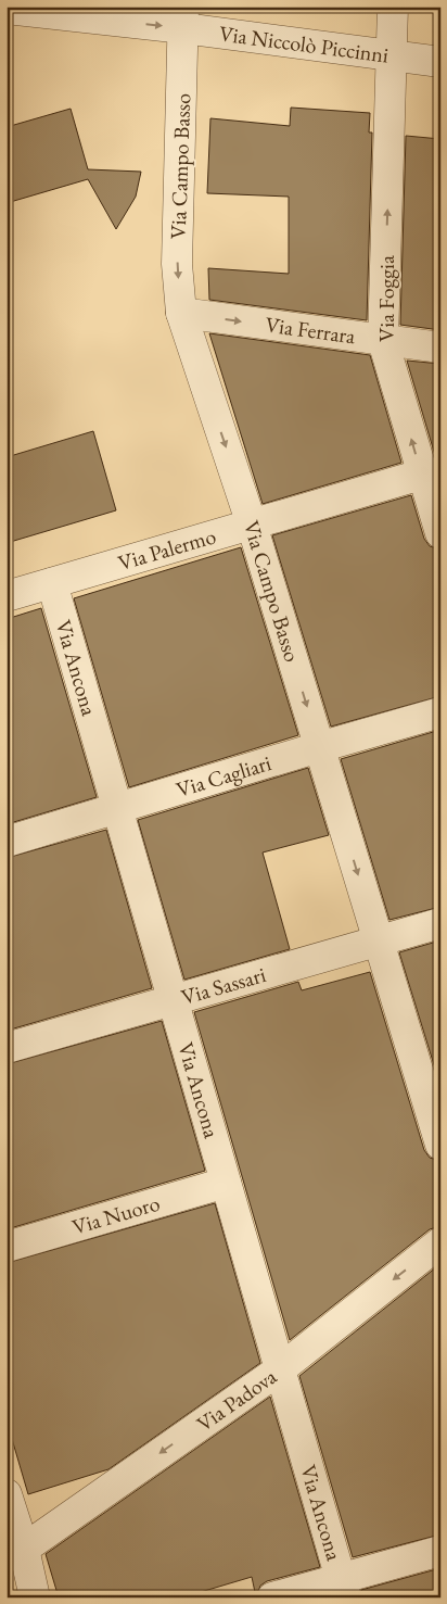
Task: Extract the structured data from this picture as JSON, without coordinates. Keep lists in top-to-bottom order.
{
  "streets": {
    "street": [
      "Via Niccolò Piccinni",
      "Via Campo Basso",
      "Via Foggia",
      "Via Ferrara",
      "Via Palermo",
      "Via Ancona",
      "Via Cagliari",
      "Via Sassari",
      "Via Nuoro",
      "Via Padova"
    ]
  },
  "crossings": [
    ["Via Niccolò Piccinni", "Via Campo Basso"],
    ["Via Niccolò Piccinni", "Via Foggia"],
    ["Via Campo Basso", "Via Ferrara"],
    ["Via Campo Basso", "Via Palermo"],
    ["Via Campo Basso", "Via Cagliari"],
    ["Via Campo Basso", "Via Sassari"],
    ["Via Foggia", "Via Ferrara"],
    ["Via Foggia", "Via Palermo"],
    ["Via Palermo", "Via Ancona"],
    ["Via Ancona", "Via Cagliari"],
    ["Via Ancona", "Via Sassari"],
    ["Via Ancona", "Via Nuoro"],
    ["Via Ancona", "Via Padova"]
  ],
  "one_way": [
    "Via Niccolò Piccinni",
    "Via Campo Basso",
    "Via Foggia",
    "Via Ferrara",
    "Via Padova"
  ]
}
